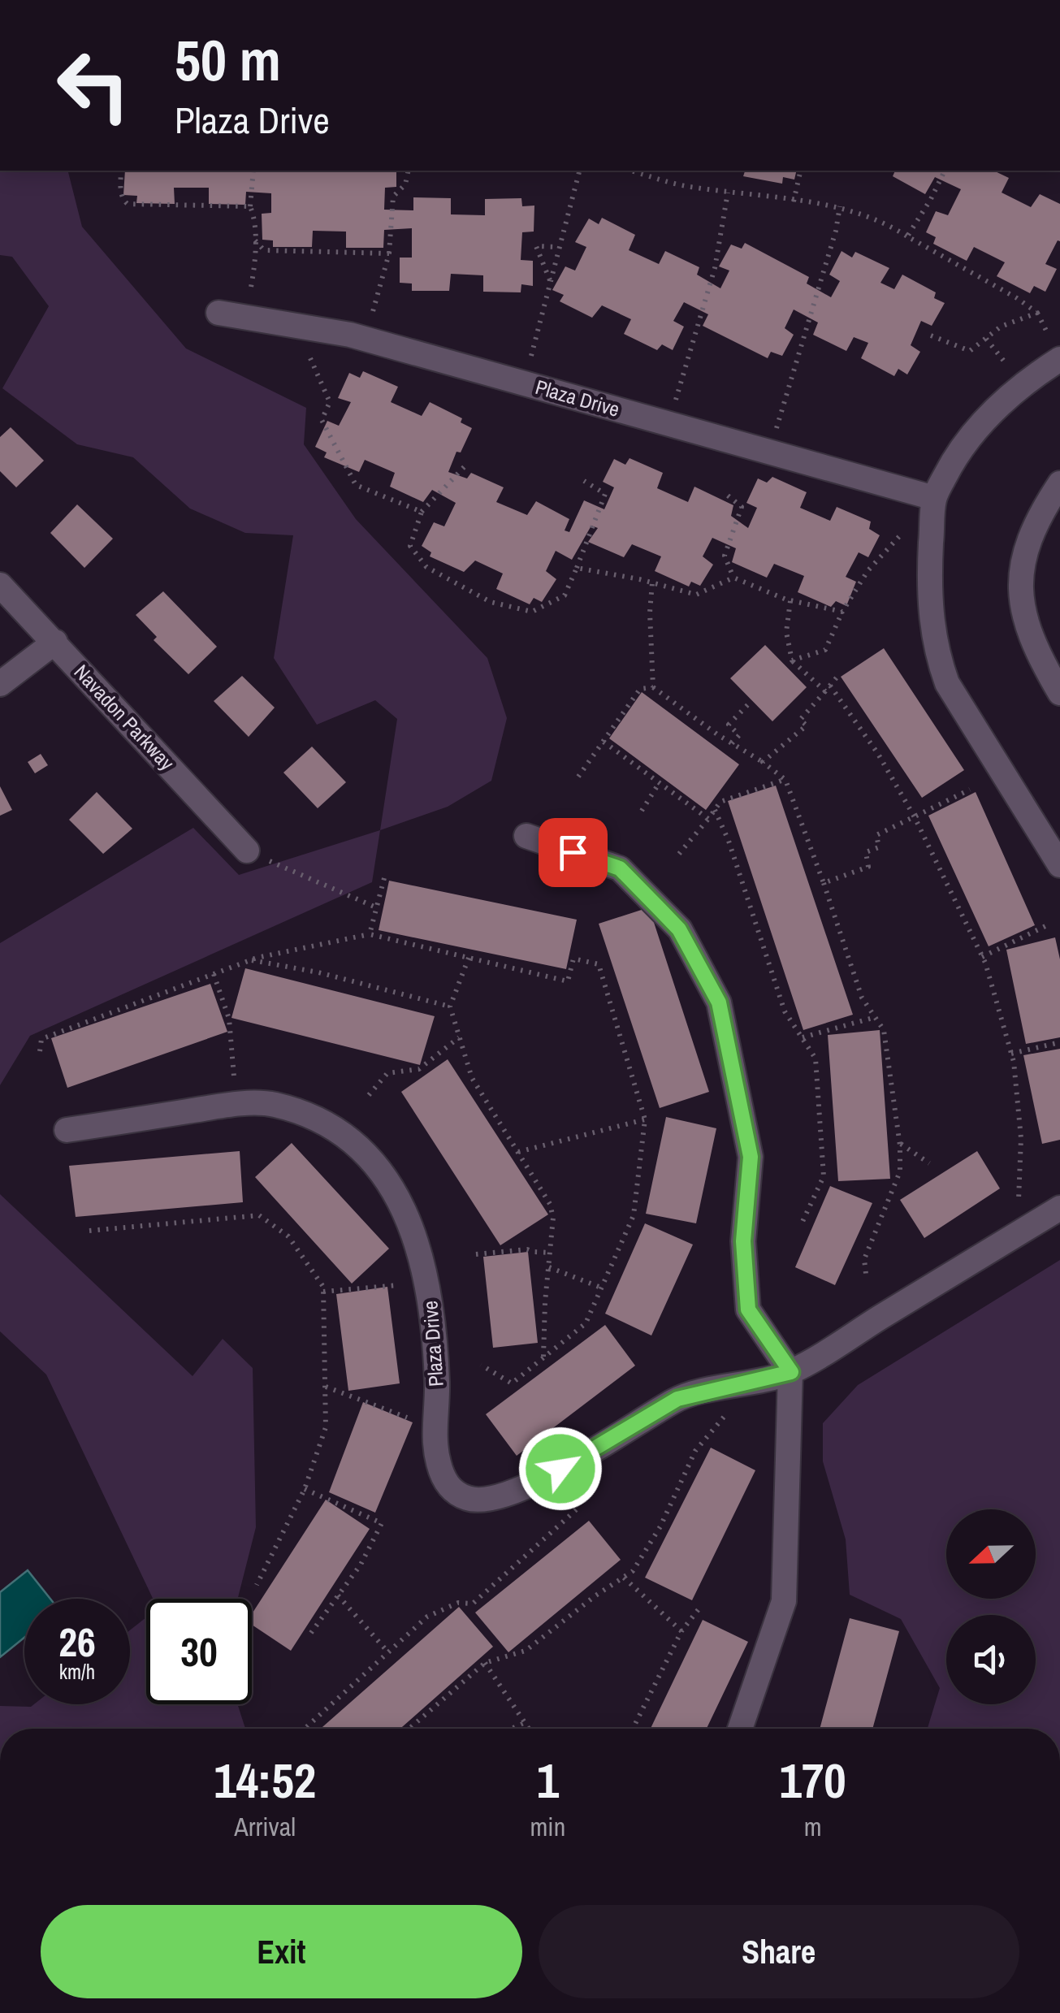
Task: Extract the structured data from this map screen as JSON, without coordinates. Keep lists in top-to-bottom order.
{
  "streets": {
    "street": ["Plaza Drive", "Navadon Parkway"]
  },
  "north": "left",
  "page": {
    "turn": ["50 m", "Plaza Drive"],
    "speed": "26 km/h",
    "limit": "30",
    "eta": [
      "14:52",
      "Arrival",
      "1",
      "min",
      "170",
      "m"
    ],
    "buttons": ["Exit", "Share"]
  }
}
